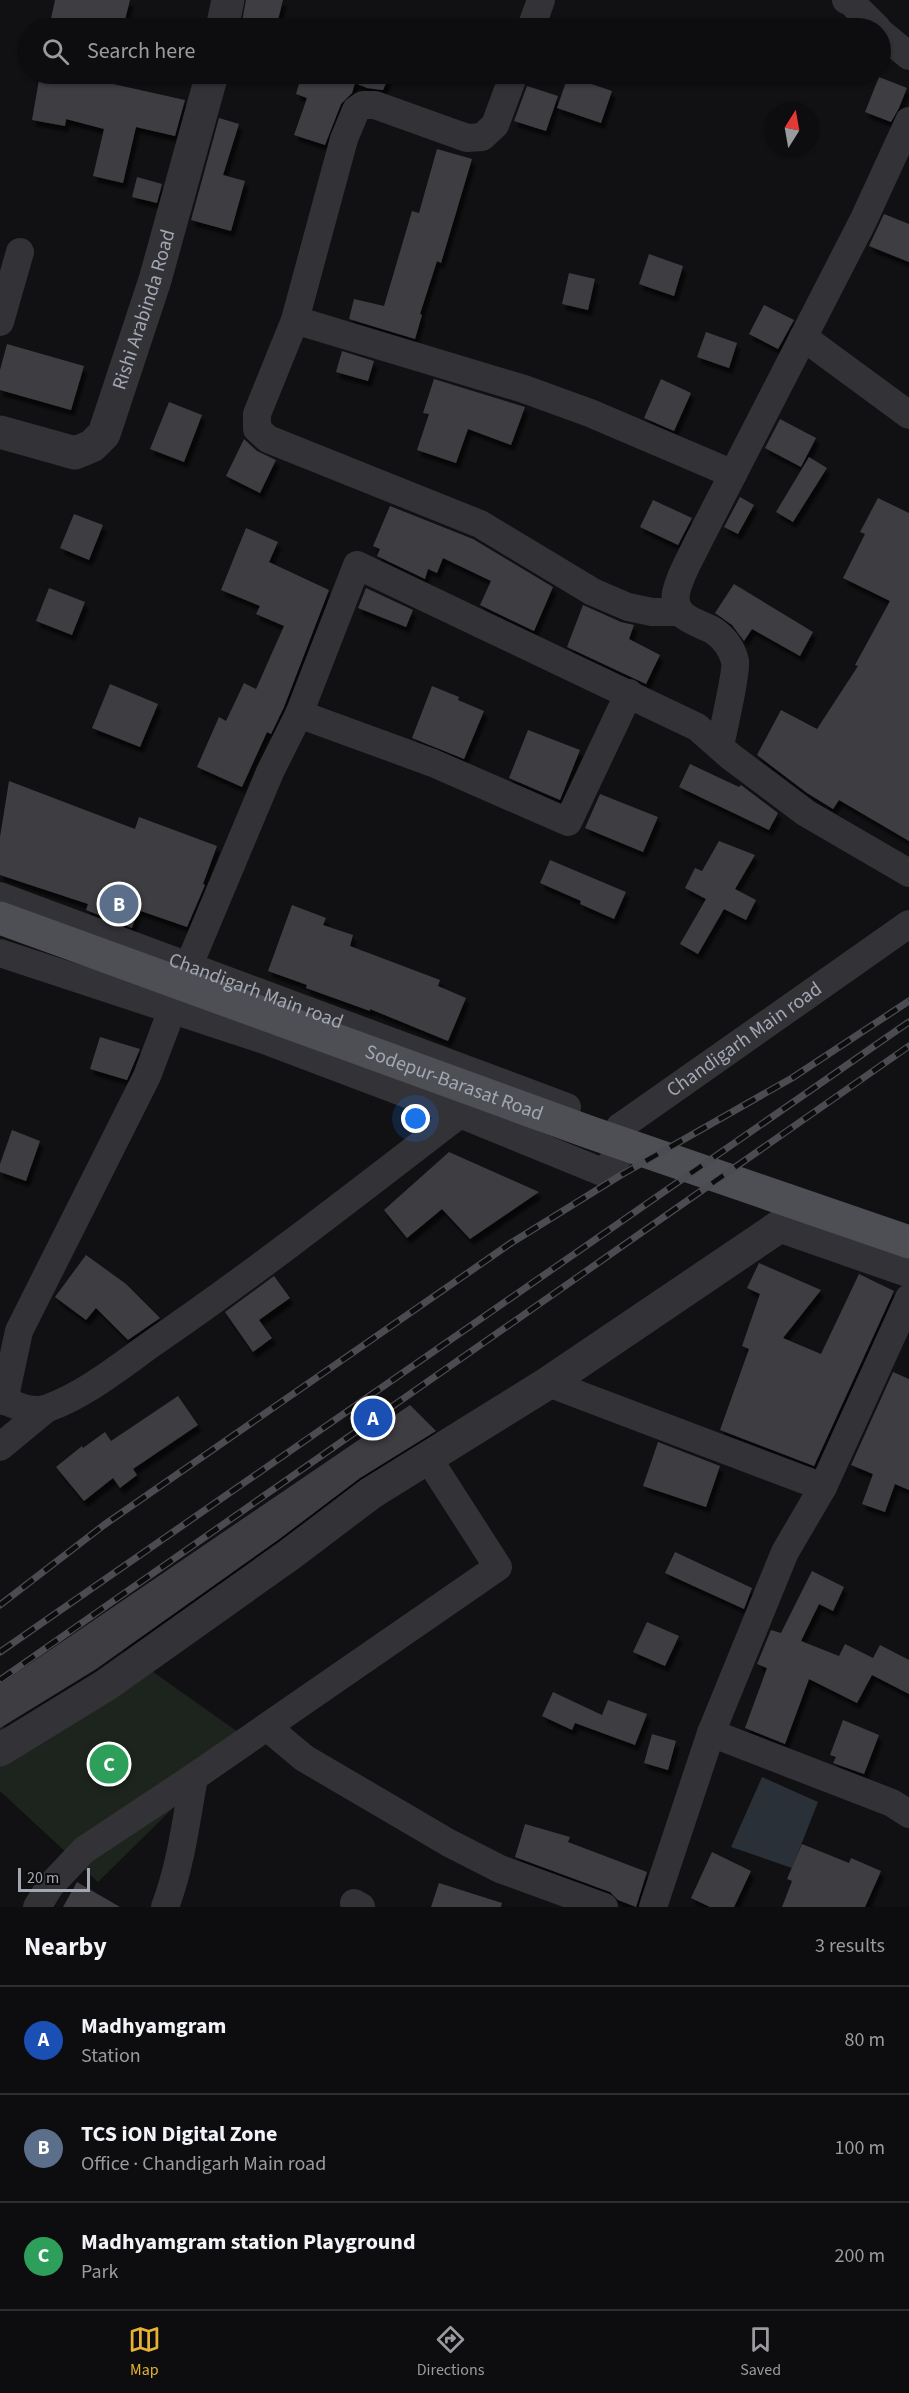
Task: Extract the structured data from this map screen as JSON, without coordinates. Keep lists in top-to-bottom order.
{
  "streets": {
    "main road": ["Sodepur-Barasat Road"],
    "street": ["Rishi Arabinda Road", "Chandigarh Main road"]
  },
  "scale_bar": "20 m",
  "north": "top",
  "page": {
    "search": "Search here",
    "pins": ["B", "A", "C"],
    "scale": "20 m",
    "heading": ["Nearby", "3 results"],
    "list": [
      {
        "mark": "A",
        "name": "Madhyamgram",
        "note": "Station",
        "value": "80 m"
      },
      {
        "mark": "B",
        "name": "TCS iON Digital Zone",
        "note": "Office · Chandigarh Main road",
        "value": "100 m"
      },
      {
        "mark": "C",
        "name": "Madhyamgram station Playground",
        "note": "Park",
        "value": "200 m"
      }
    ],
    "nav": ["Map", "Directions", "Saved"]
  }
}
